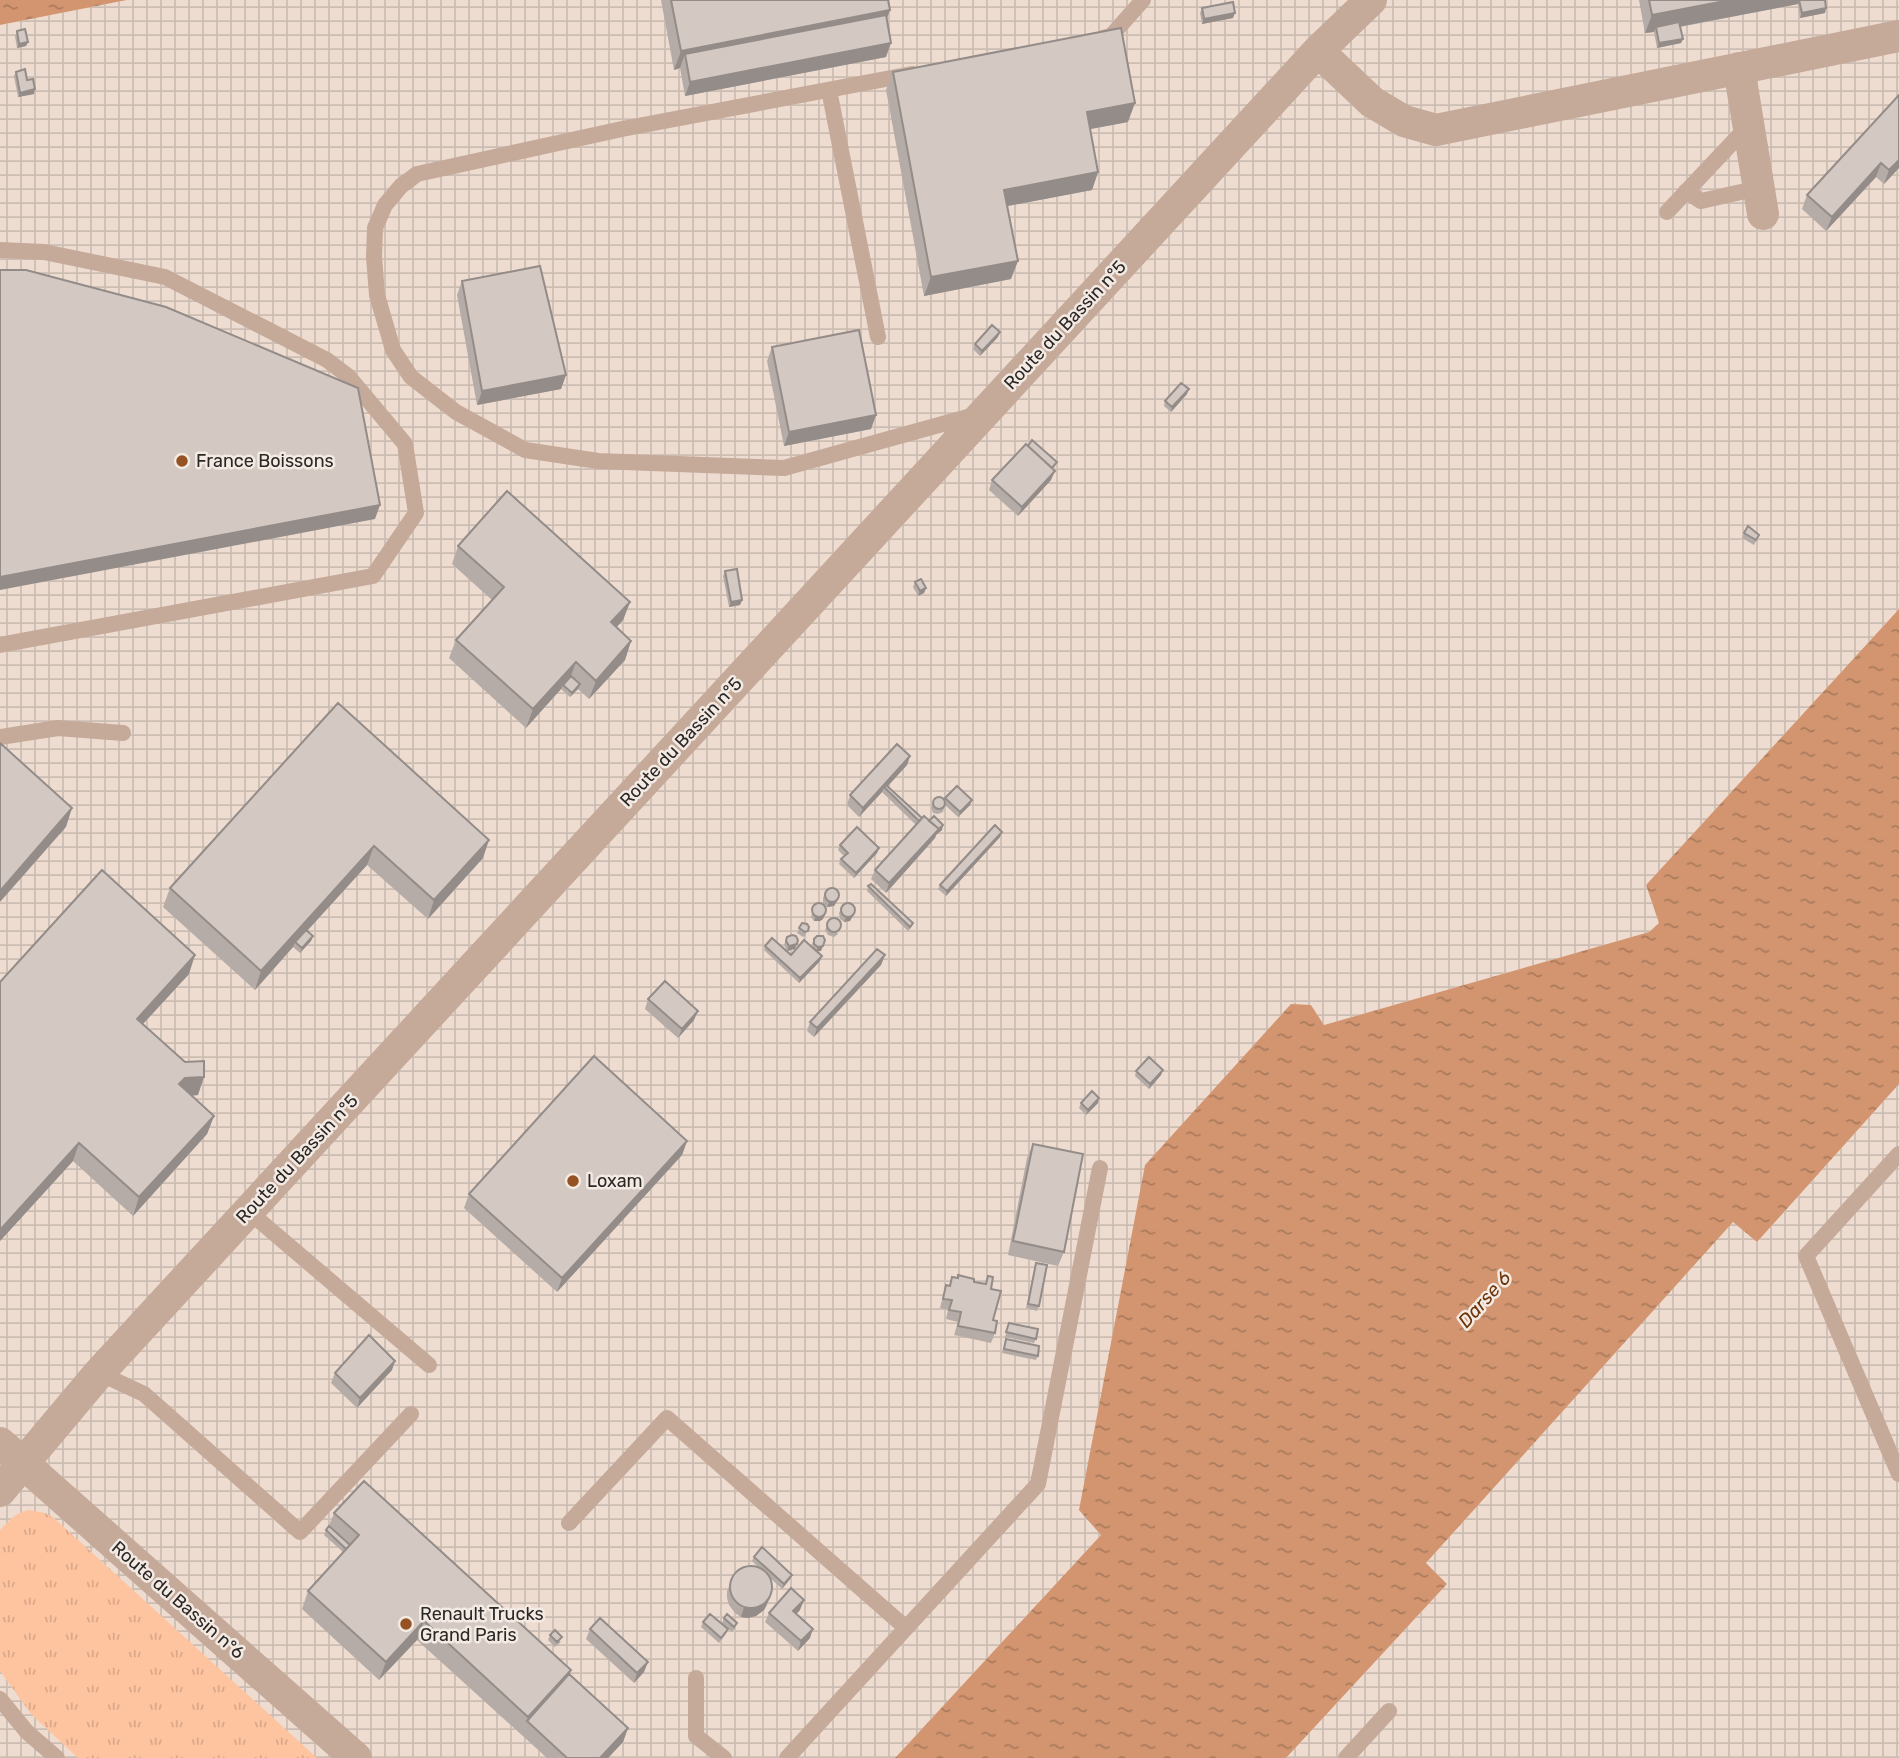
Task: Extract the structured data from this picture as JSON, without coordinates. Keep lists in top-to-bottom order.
{
  "streets": {
    "street": ["Route du Bassin n°5", "Route du Bassin n°6"]
  },
  "crossings": [
    ["Route du Bassin n°5", "Route du Bassin n°6"]
  ],
  "water": ["Darse 6"],
  "places": ["France Boissons", "Loxam", "Renault Trucks Grand Paris"]
}
